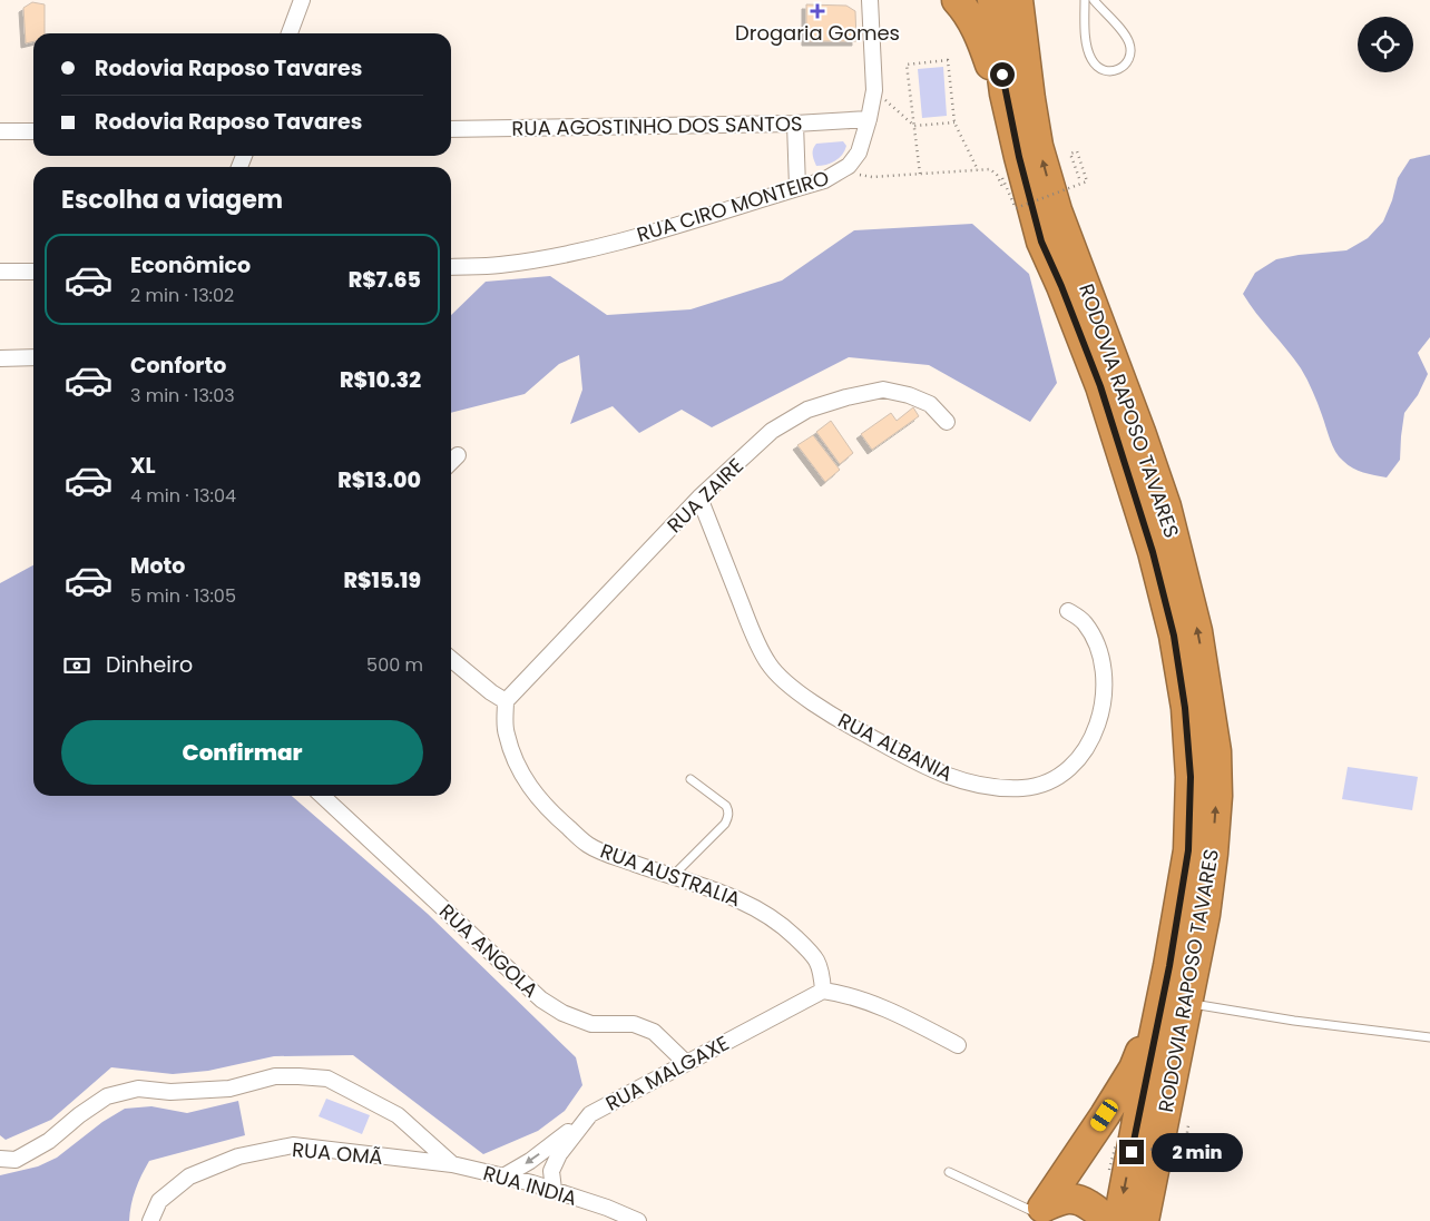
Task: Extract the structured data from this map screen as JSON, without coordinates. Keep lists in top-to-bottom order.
{
  "streets": {
    "highway": ["RODOVIA RAPOSO TAVARES"],
    "street": [
      "RUA AGOSTINHO DOS SANTOS",
      "RUA CIRO MONTEIRO",
      "RUA ZAIRE",
      "RUA ALBANIA",
      "RUA AUSTRALIA",
      "RUA ANGOLA",
      "RUA MALGAXE",
      "RUA OMÃ",
      "RUA INDIA"
    ]
  },
  "crossings": [
    ["RUA AGOSTINHO DOS SANTOS", "RUA CIRO MONTEIRO"],
    ["RUA ZAIRE", "RUA ALBANIA"],
    ["RUA ZAIRE", "RUA AUSTRALIA"],
    ["RUA AUSTRALIA", "RUA MALGAXE"],
    ["RUA ANGOLA", "RUA MALGAXE"],
    ["RUA MALGAXE", "RUA INDIA"],
    ["RUA OMÃ", "RUA INDIA"]
  ],
  "places": {
    "health": ["Drogaria Gomes"]
  },
  "page": {
    "banner": ["Rodovia Raposo Tavares", "Rodovia Raposo Tavares"],
    "heading": "Escolha a viagem",
    "list": [
      {
        "name": "Econômico",
        "note": "2 min · 13:02",
        "value": "R$7.65"
      },
      {
        "name": "Conforto",
        "note": "3 min · 13:03",
        "value": "R$10.32"
      },
      {
        "name": "XL",
        "note": "4 min · 13:04",
        "value": "R$13.00"
      },
      {
        "name": "Moto",
        "note": "5 min · 13:05",
        "value": "R$15.19"
      }
    ],
    "pay": ["Dinheiro", "500 m"],
    "buttons": "Confirmar",
    "bubble": "2 min"
  }
}
